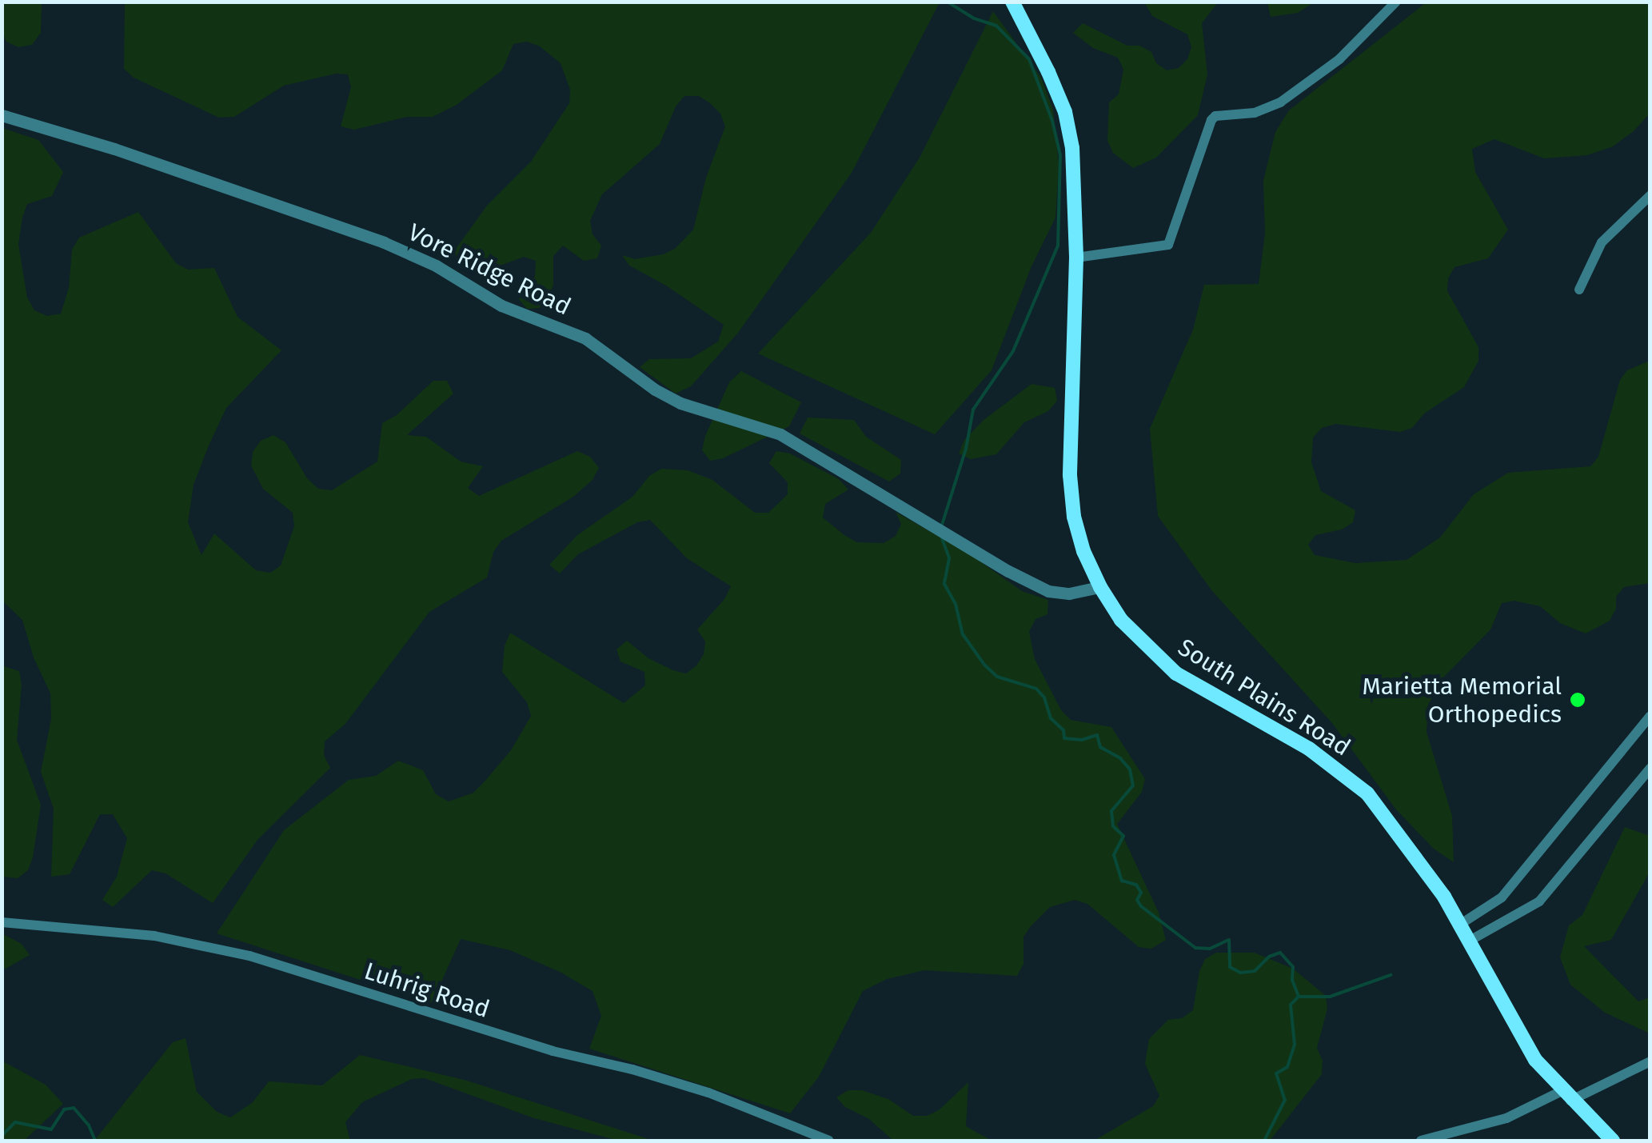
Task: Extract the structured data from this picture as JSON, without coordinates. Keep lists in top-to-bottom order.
{
  "streets": {
    "main road": ["South Plains Road"],
    "street": ["Vore Ridge Road", "Luhrig Road"]
  },
  "crossings": [
    ["Vore Ridge Road", "South Plains Road"]
  ],
  "places": ["Marietta Memorial Orthopedics"]
}
